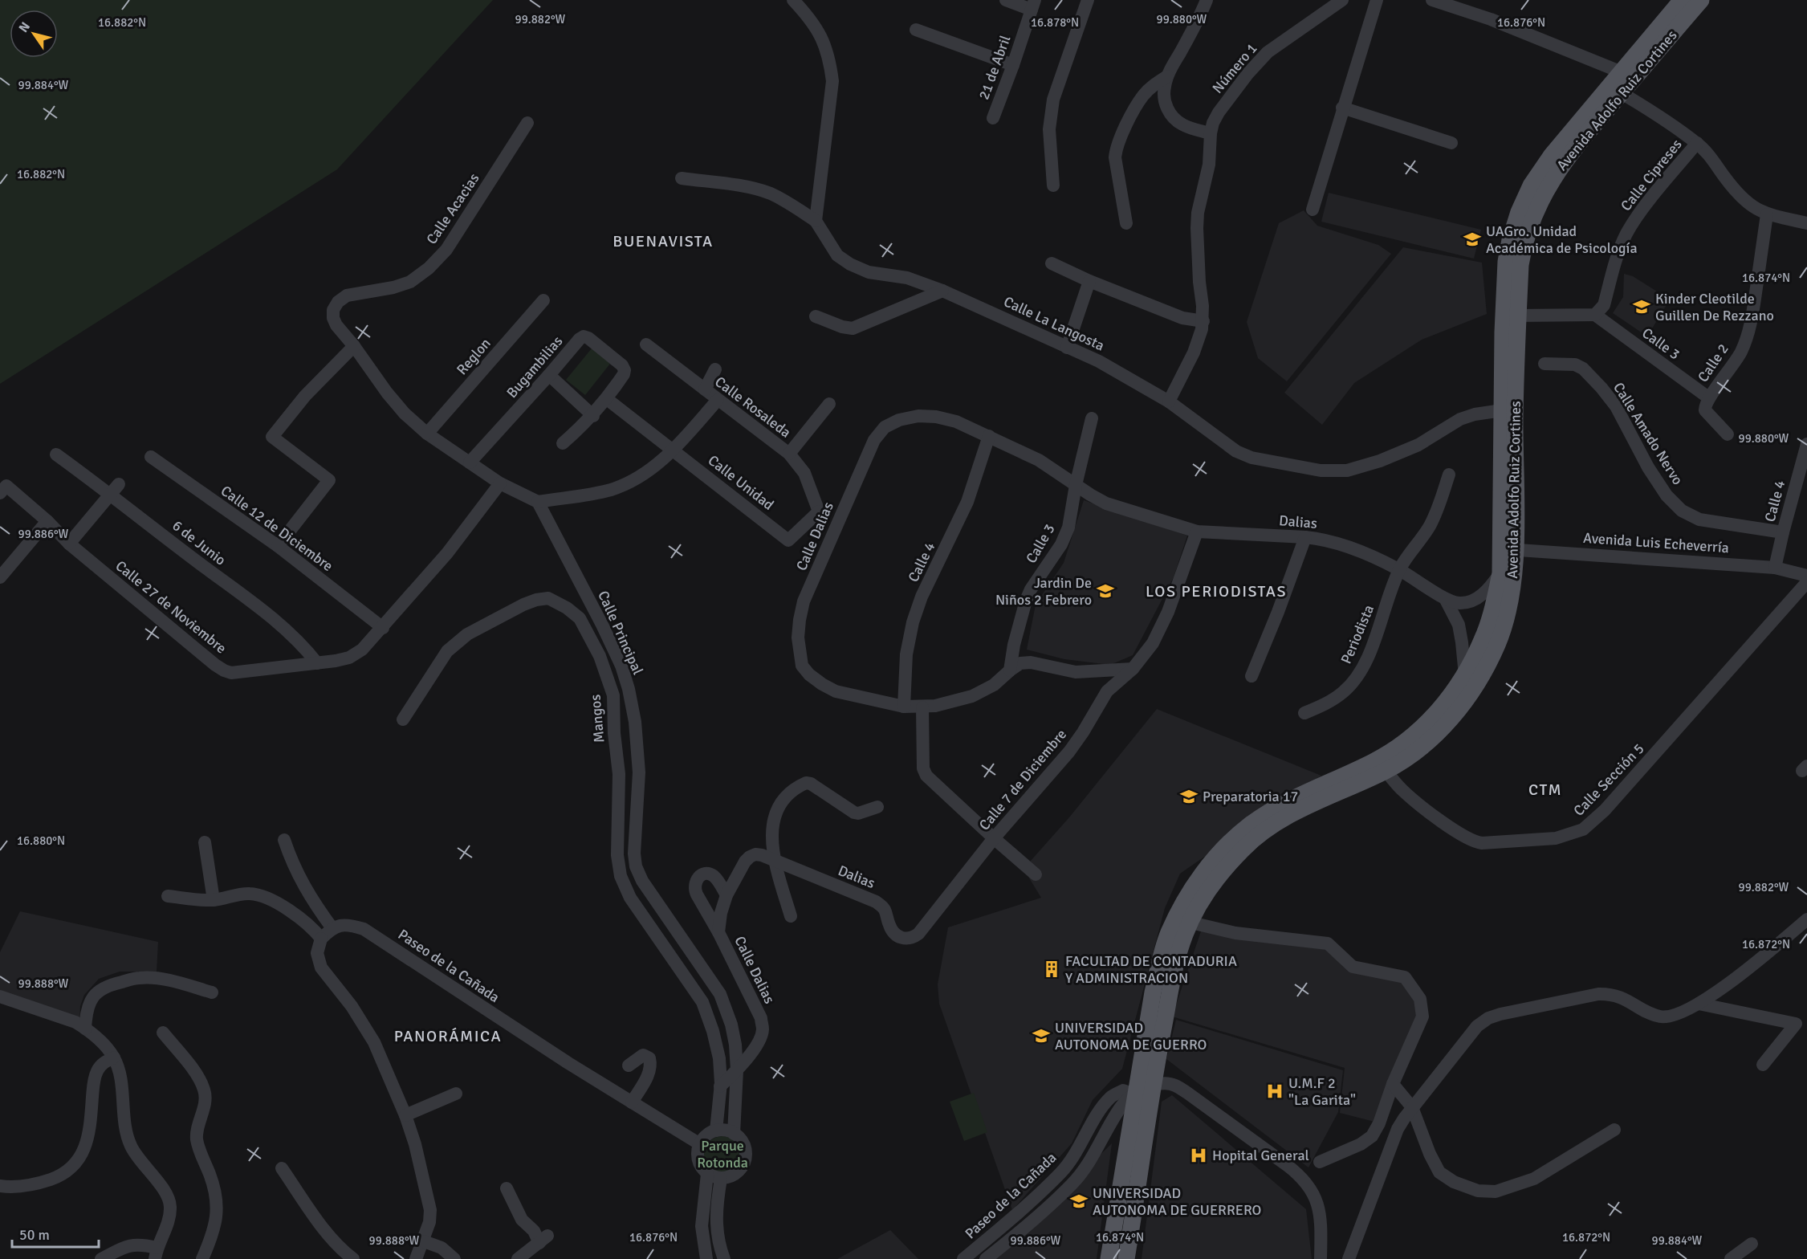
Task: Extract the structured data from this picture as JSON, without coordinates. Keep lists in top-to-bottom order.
{
  "streets": {
    "main road": ["Avenida Adolfo Ruiz Cortines"],
    "street": [
      "21 de Abril",
      "Número 1",
      "Calle Cipreses",
      "Calle Acacias",
      "Calle La Langosta",
      "Calle 3",
      "Reglon",
      "Calle 2",
      "Bugambilias",
      "Calle Rosaleda",
      "Calle Amado Nervo",
      "Calle Unidad",
      "Calle 4",
      "Dalias",
      "Calle 12 de Diciembre",
      "Calle Dalias",
      "6 de Junio",
      "Avenida Luis Echeverría",
      "Calle 27 de Noviembre",
      "Calle Principal",
      "Periodista",
      "Mangos",
      "Calle 7 de Diciembre",
      "Calle Sección 5",
      "Paseo de la Cañada"
    ]
  },
  "crossings": [
    ["Avenida Adolfo Ruiz Cortines", "Calle La Langosta"],
    ["Avenida Adolfo Ruiz Cortines", "Dalias"],
    ["Avenida Adolfo Ruiz Cortines", "Avenida Luis Echeverría"],
    ["Avenida Adolfo Ruiz Cortines", "Calle Sección 5"],
    ["Avenida Adolfo Ruiz Cortines", "Paseo de la Cañada"],
    ["Calle Cipreses", "Calle 3"],
    ["Calle 3", "Calle 2"],
    ["Calle 3", "Dalias"],
    ["Bugambilias", "Calle Unidad"],
    ["Calle Rosaleda", "Calle Unidad"],
    ["Calle Amado Nervo", "Calle 4"],
    ["Calle 4", "Dalias"],
    ["Calle 4", "Calle Dalias"],
    ["Calle 4", "Avenida Luis Echeverría"],
    ["Dalias", "Calle Dalias"],
    ["Dalias", "Periodista"],
    ["Dalias", "Calle 7 de Diciembre"],
    ["Calle 12 de Diciembre", "Calle 27 de Noviembre"],
    ["Calle Dalias", "Calle Principal"],
    ["6 de Junio", "Calle 27 de Noviembre"],
    ["Calle Principal", "Paseo de la Cañada"]
  ],
  "districts": [
    "BUENAVISTA",
    "LOS PERIODISTAS",
    "CTM",
    "PANORÁMICA"
  ],
  "parks": ["Parque Rotonda"],
  "places": {
    "school or university": [
      "UAGro. Unidad Académica de Psicología",
      "Kinder Cleotilde Guillen De Rezzano",
      "Jardin De Niños 2 Febrero",
      "Preparatoria 17",
      "UNIVERSIDAD AUTONOMA DE GUERRO",
      "UNIVERSIDAD AUTONOMA DE GUERRERO"
    ],
    "building": ["FACULTAD DE CONTADURIA Y ADMINISTRACION"],
    "hospital": ["U.M.F 2 \"La Garita\"", "Hopital General"]
  },
  "scale_bar": "50 m",
  "north": "top left",
  "coordinates": [
    "99.880°W",
    "99.882°W",
    "16.882°N",
    "16.878°N",
    "16.876°N",
    "99.884°W",
    "16.874°N",
    "99.886°W",
    "16.880°N",
    "16.872°N",
    "99.888°W"
  ]
}
